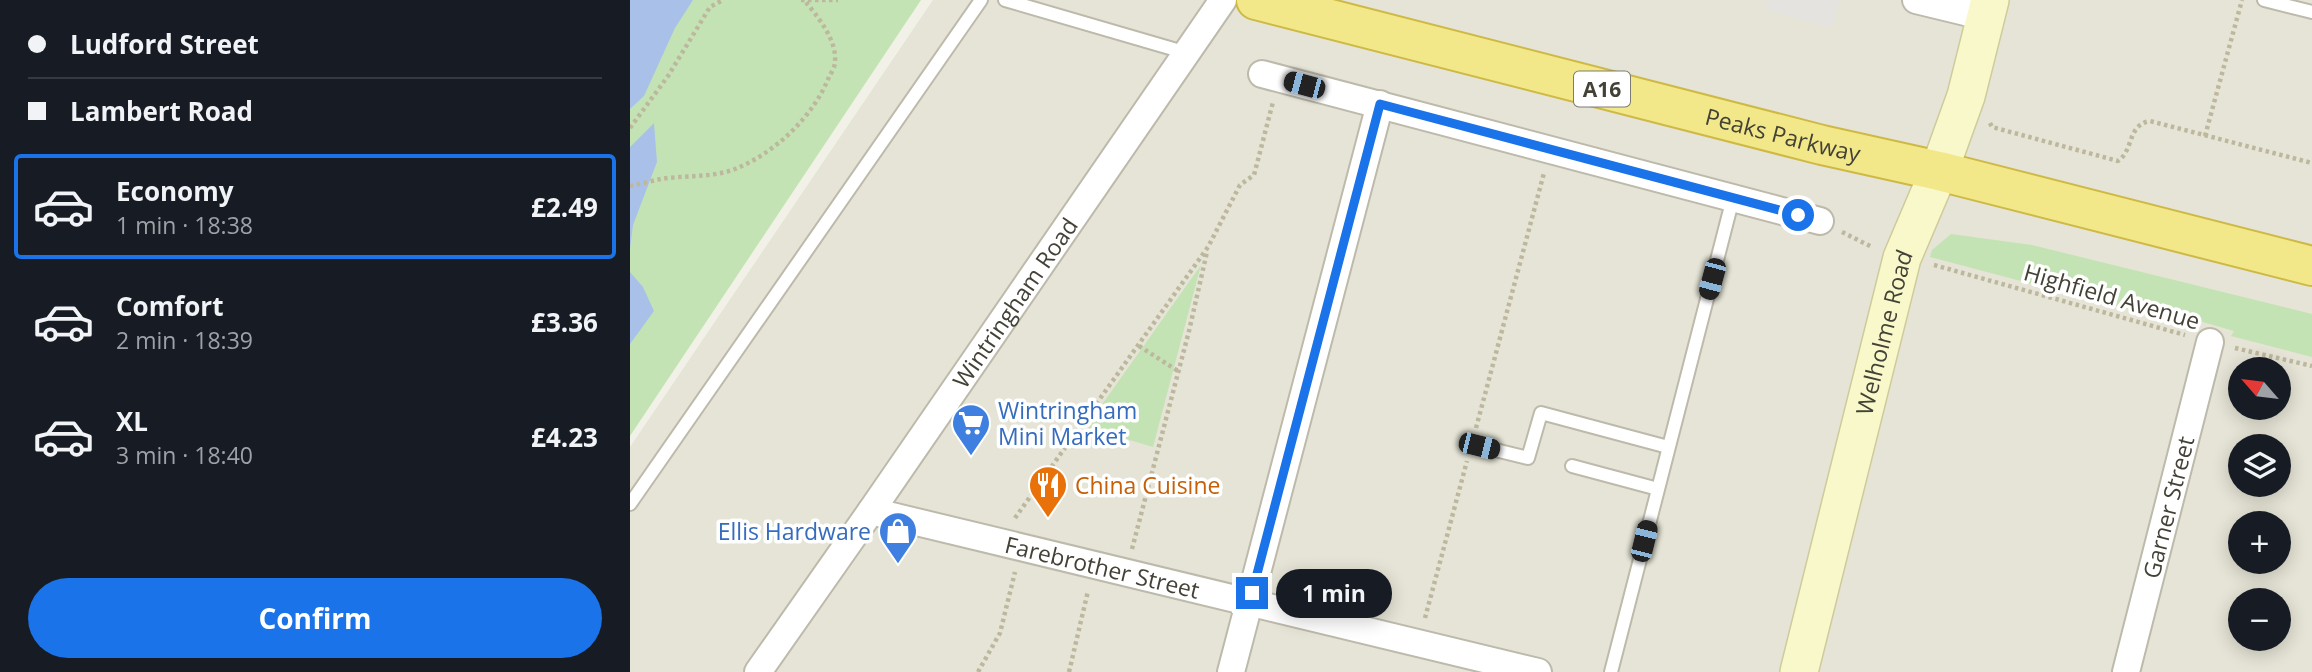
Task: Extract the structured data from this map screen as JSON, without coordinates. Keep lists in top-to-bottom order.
{
  "streets": {
    "highway": ["A16", "Peaks Parkway"],
    "main road": ["Welholme Road"],
    "street": ["Wintringham Road", "Garner Street", "Farebrother Street"],
    "path": ["Highfield Avenue"]
  },
  "crossings": [
    ["Peaks Parkway", "Welholme Road"],
    ["Highfield Avenue", "Welholme Road"],
    ["Highfield Avenue", "Garner Street"],
    ["Wintringham Road", "Farebrother Street"]
  ],
  "places": {
    "supermarket": ["Wintringham Mini Market"],
    "restaurant": ["China Cuisine"],
    "shop": ["Ellis Hardware"]
  },
  "north": "top left",
  "page": {
    "banner": ["Ludford Street", "Lambert Road"],
    "list": [
      {
        "name": "Economy",
        "note": "1 min · 18:38",
        "value": "£2.49"
      },
      {
        "name": "Comfort",
        "note": "2 min · 18:39",
        "value": "£3.36"
      },
      {
        "name": "XL",
        "note": "3 min · 18:40",
        "value": "£4.23"
      }
    ],
    "map_buttons": ["+", "−"],
    "buttons": "Confirm",
    "bubble": "1 min"
  }
}
